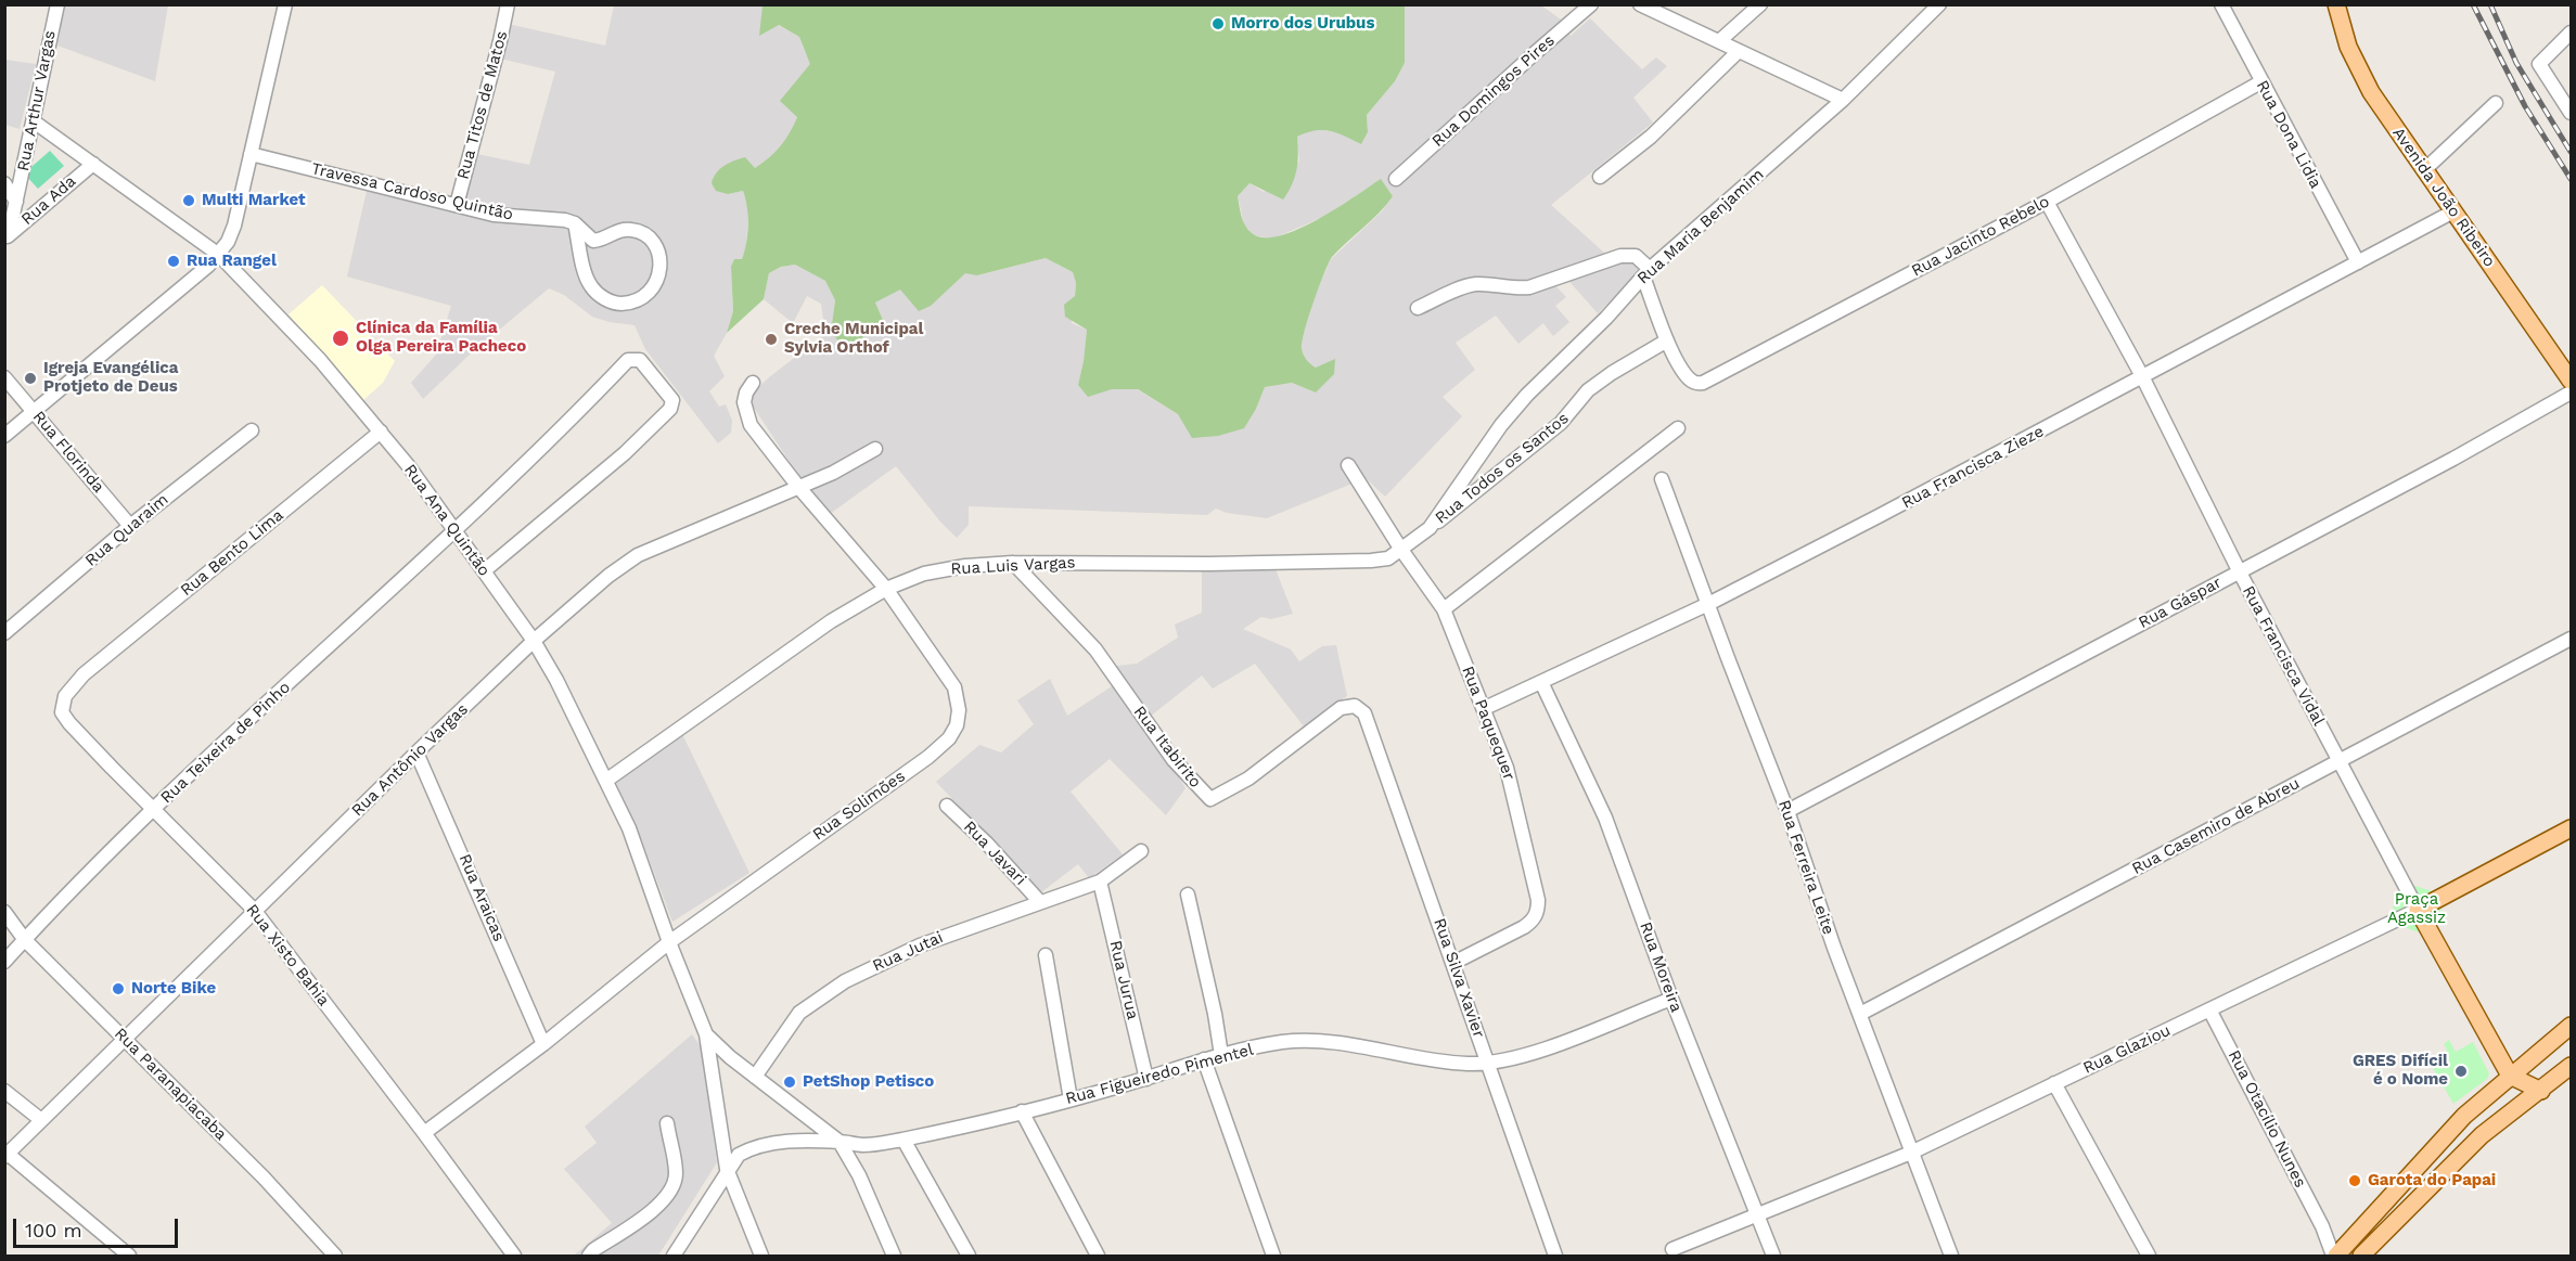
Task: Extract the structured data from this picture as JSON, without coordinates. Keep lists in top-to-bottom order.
{
  "streets": {
    "main road": ["Avenida João Ribeiro", "Rua Francisca Vidal", "Rua Glaziou"],
    "street": [
      "Rua Domingos Pires",
      "Rua Arthur Vargas",
      "Rua Titos de Matos",
      "Rua Dona Lidia",
      "Travessa Cardoso Quintão",
      "Rua Ada",
      "Rua Maria Benjamim",
      "Rua Jacinto Rebelo",
      "Rua Florinda",
      "Rua Francisca Zieze",
      "Rua Todos os Santos",
      "Rua Ana Quintão",
      "Rua Quaraim",
      "Rua Bento Lima",
      "Rua Luis Vargas",
      "Rua Gáspar",
      "Rua Paquequer",
      "Rua Teixeira de Pinho",
      "Rua Itabirito",
      "Rua Antônio Vargas",
      "Rua Solimões",
      "Rua Casemiro de Abreu",
      "Rua Javari",
      "Rua Ferreira Leite",
      "Rua Araicas",
      "Rua Jutai",
      "Rua Xisto Bahia",
      "Rua Moreira",
      "Rua Silva Xavier",
      "Rua Jurua",
      "Rua Figueiredo Pimentel",
      "Rua Paranapiacaba",
      "Rua Otacílio Nunes"
    ]
  },
  "crossings": [
    ["Rua Arthur Vargas", "Rua Ada"],
    ["Rua Arthur Vargas", "Rua Ana Quintão"],
    ["Rua Titos de Matos", "Travessa Cardoso Quintão"],
    ["Rua Dona Lidia", "Rua Jacinto Rebelo"],
    ["Rua Dona Lidia", "Rua Francisca Zieze"],
    ["Avenida João Ribeiro", "Rua Francisca Zieze"],
    ["Rua Ada", "Rua Ana Quintão"],
    ["Rua Maria Benjamim", "Rua Todos os Santos"],
    ["Rua Maria Benjamim", "Rua Luis Vargas"],
    ["Rua Maria Benjamim", "Rua Paquequer"],
    ["Rua Jacinto Rebelo", "Rua Todos os Santos"],
    ["Rua Jacinto Rebelo", "Rua Francisca Vidal"],
    ["Rua Florinda", "Rua Quaraim"],
    ["Rua Francisca Zieze", "Rua Francisca Vidal"],
    ["Rua Francisca Zieze", "Rua Paquequer"],
    ["Rua Francisca Zieze", "Rua Ferreira Leite"],
    ["Rua Francisca Zieze", "Rua Moreira"],
    ["Rua Ana Quintão", "Rua Bento Lima"],
    ["Rua Ana Quintão", "Rua Luis Vargas"],
    ["Rua Ana Quintão", "Rua Teixeira de Pinho"],
    ["Rua Ana Quintão", "Rua Antônio Vargas"],
    ["Rua Ana Quintão", "Rua Solimões"],
    ["Rua Bento Lima", "Rua Xisto Bahia"],
    ["Rua Luis Vargas", "Rua Paquequer"],
    ["Rua Luis Vargas", "Rua Itabirito"],
    ["Rua Luis Vargas", "Rua Solimões"],
    ["Rua Gáspar", "Rua Francisca Vidal"],
    ["Rua Gáspar", "Rua Ferreira Leite"],
    ["Rua Francisca Vidal", "Rua Casemiro de Abreu"],
    ["Rua Francisca Vidal", "Rua Glaziou"],
    ["Rua Paquequer", "Rua Silva Xavier"],
    ["Rua Teixeira de Pinho", "Rua Xisto Bahia"],
    ["Rua Teixeira de Pinho", "Rua Paranapiacaba"],
    ["Rua Itabirito", "Rua Silva Xavier"],
    ["Rua Antônio Vargas", "Rua Solimões"],
    ["Rua Antônio Vargas", "Rua Araicas"],
    ["Rua Antônio Vargas", "Rua Xisto Bahia"],
    ["Rua Antônio Vargas", "Rua Paranapiacaba"],
    ["Rua Solimões", "Rua Araicas"],
    ["Rua Solimões", "Rua Xisto Bahia"],
    ["Rua Casemiro de Abreu", "Rua Ferreira Leite"],
    ["Rua Javari", "Rua Jutai"],
    ["Rua Ferreira Leite", "Rua Glaziou"],
    ["Rua Jutai", "Rua Jurua"],
    ["Rua Moreira", "Rua Glaziou"],
    ["Rua Moreira", "Rua Figueiredo Pimentel"],
    ["Rua Silva Xavier", "Rua Figueiredo Pimentel"],
    ["Rua Jurua", "Rua Figueiredo Pimentel"],
    ["Rua Glaziou", "Rua Otacílio Nunes"]
  ],
  "parks": ["Praça Agassiz"],
  "places": [
    "Morro dos Urubus",
    "Multi Market",
    "Rua Rangel",
    "Clínica da Família Olga Pereira Pacheco",
    "Creche Municipal Sylvia Orthof",
    "Igreja Evangélica Protjeto de Deus",
    "Norte Bike",
    "GRES Difícil é o Nome",
    "PetShop Petisco",
    "Garota do Papai"
  ],
  "scale_bar": "100 m"
}
